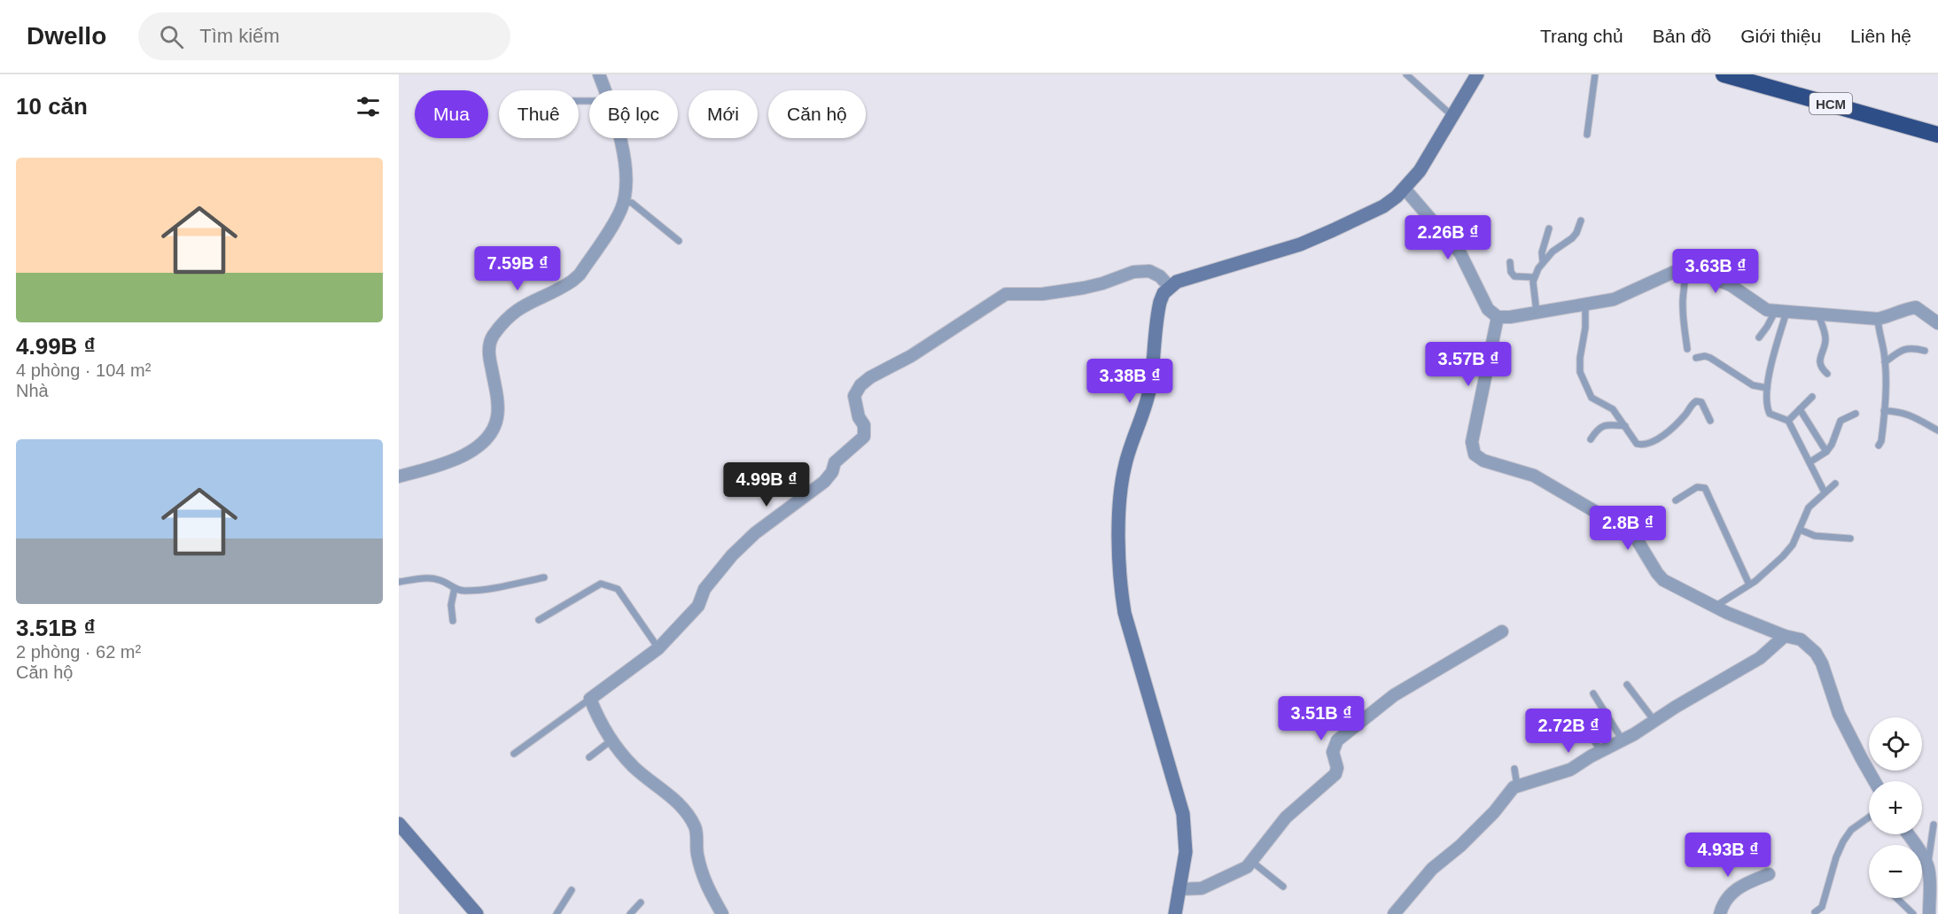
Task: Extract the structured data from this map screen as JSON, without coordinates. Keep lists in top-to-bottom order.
{
  "streets": {
    "highway": ["HCM"]
  },
  "page": {
    "header": "Dwello",
    "search": "Tìm kiếm",
    "nav": [
      "Trang chủ",
      "Bản đồ",
      "Giới thiệu",
      "Liên hệ"
    ],
    "heading": "10 căn",
    "chip": [
      "Mua",
      "Thuê",
      "Bộ lọc",
      "Mới",
      "Căn hộ"
    ],
    "list": [
      {
        "name": "4.99B ₫",
        "note": "4 phòng · 104 m² · Nhà"
      },
      {
        "name": "3.51B ₫",
        "note": "2 phòng · 62 m² · Căn hộ"
      }
    ],
    "price": [
      "2.26B ₫",
      "7.59B ₫",
      "3.63B ₫",
      "3.57B ₫",
      "3.38B ₫",
      "4.99B ₫",
      "2.8B ₫",
      "3.51B ₫",
      "2.72B ₫",
      "4.93B ₫"
    ],
    "map_buttons": ["+", "−"]
  }
}
